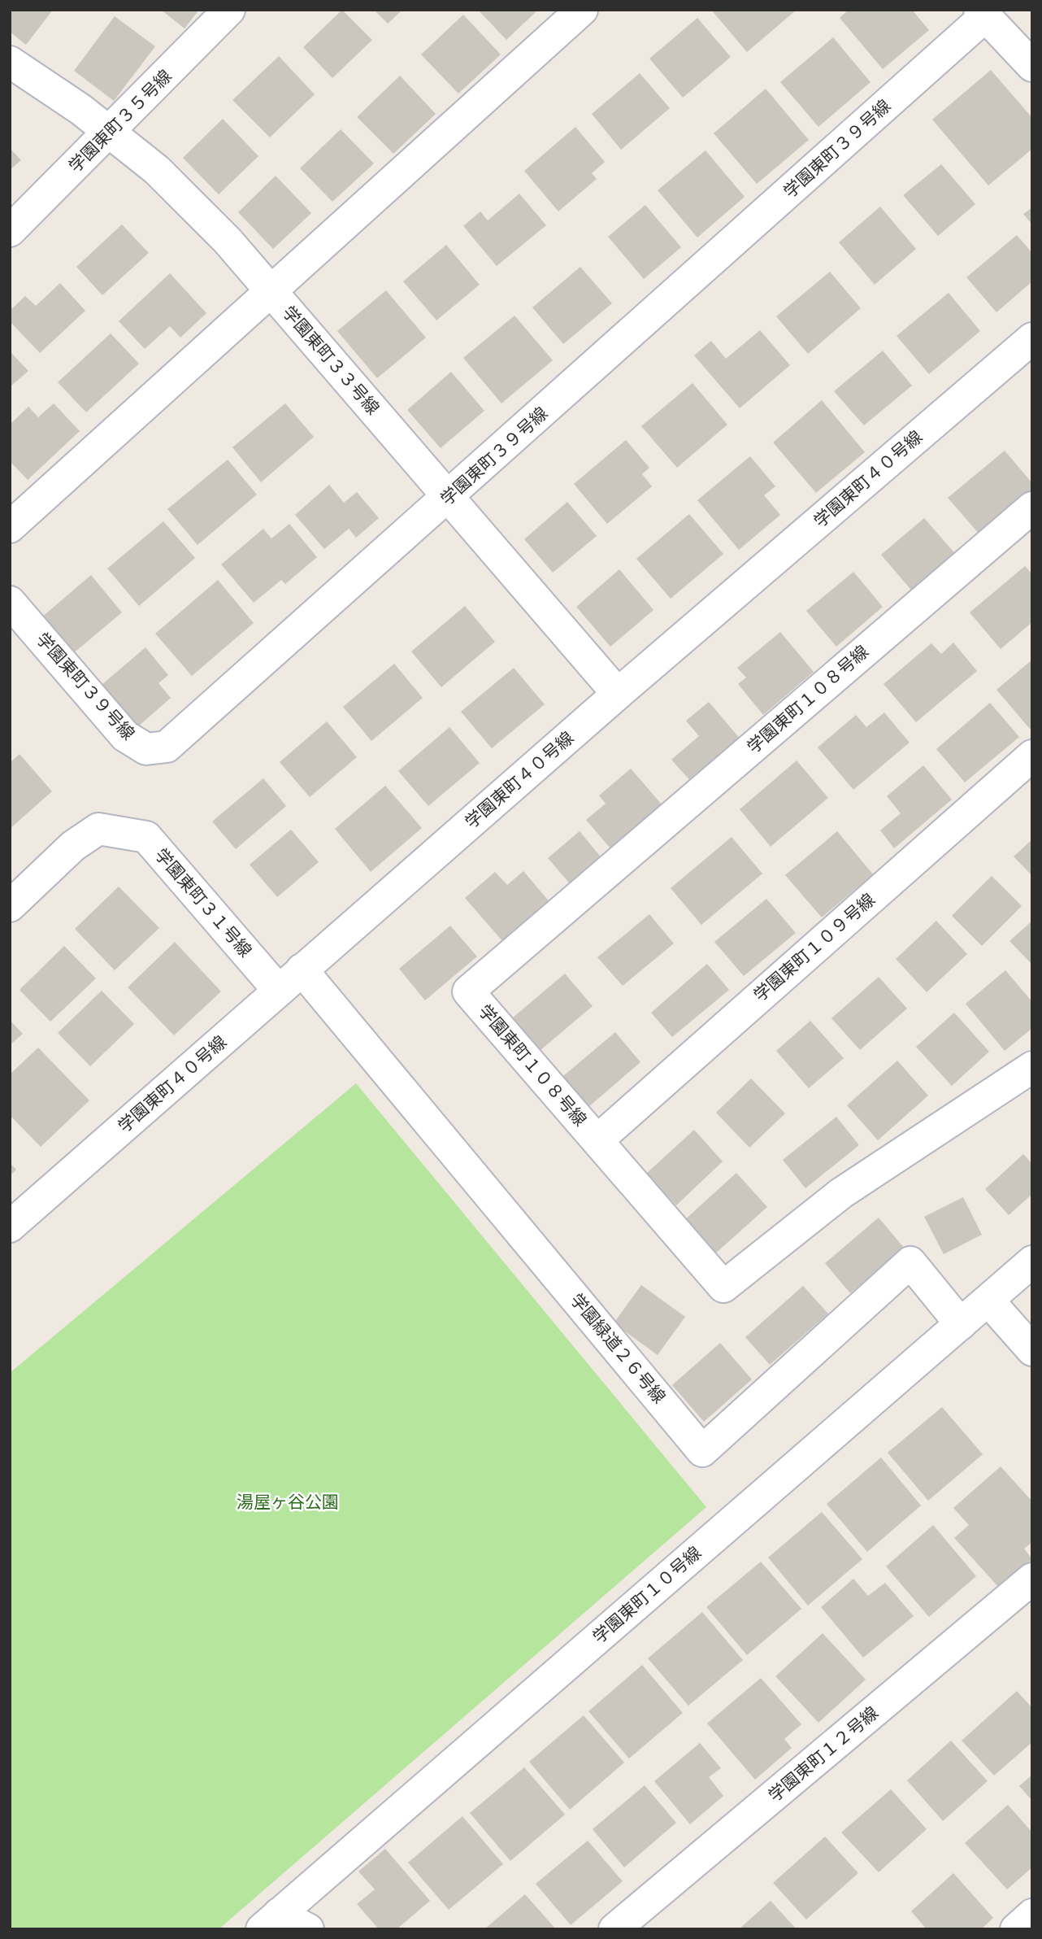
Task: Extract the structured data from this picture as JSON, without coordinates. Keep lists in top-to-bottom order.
{
  "streets": {
    "street": [
      "学園東町３５号線",
      "学園東町３９号線",
      "学園東町３３号線",
      "学園東町４０号線",
      "学園東町１０８号線",
      "学園東町３１号線",
      "学園東町１０９号線",
      "学園緑道２６号線",
      "学園東町１０号線",
      "学園東町１２号線"
    ]
  },
  "crossings": [
    ["学園東町３５号線", "学園東町３３号線"],
    ["学園東町３９号線", "学園東町３３号線"],
    ["学園東町３３号線", "学園東町４０号線"],
    ["学園東町４０号線", "学園東町３１号線"],
    ["学園東町４０号線", "学園緑道２６号線"],
    ["学園東町１０８号線", "学園東町１０９号線"],
    ["学園緑道２６号線", "学園東町１０号線"]
  ],
  "parks": ["湯屋ヶ谷公園"]
}
